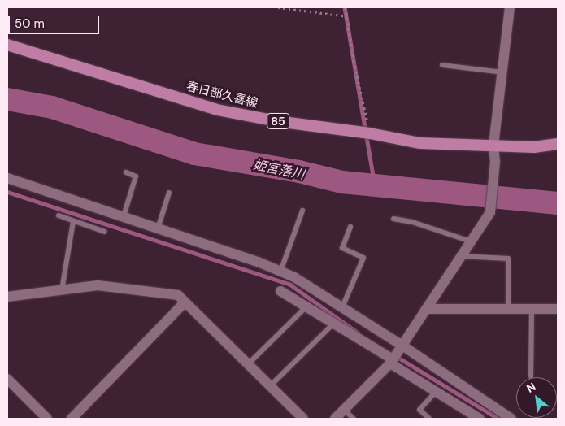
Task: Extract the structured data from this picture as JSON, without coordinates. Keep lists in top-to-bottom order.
{
  "streets": {
    "main road": ["春日部久喜線", "85"]
  },
  "water": ["姫宮落川"],
  "scale_bar": "50 m",
  "north": "top left"
}
